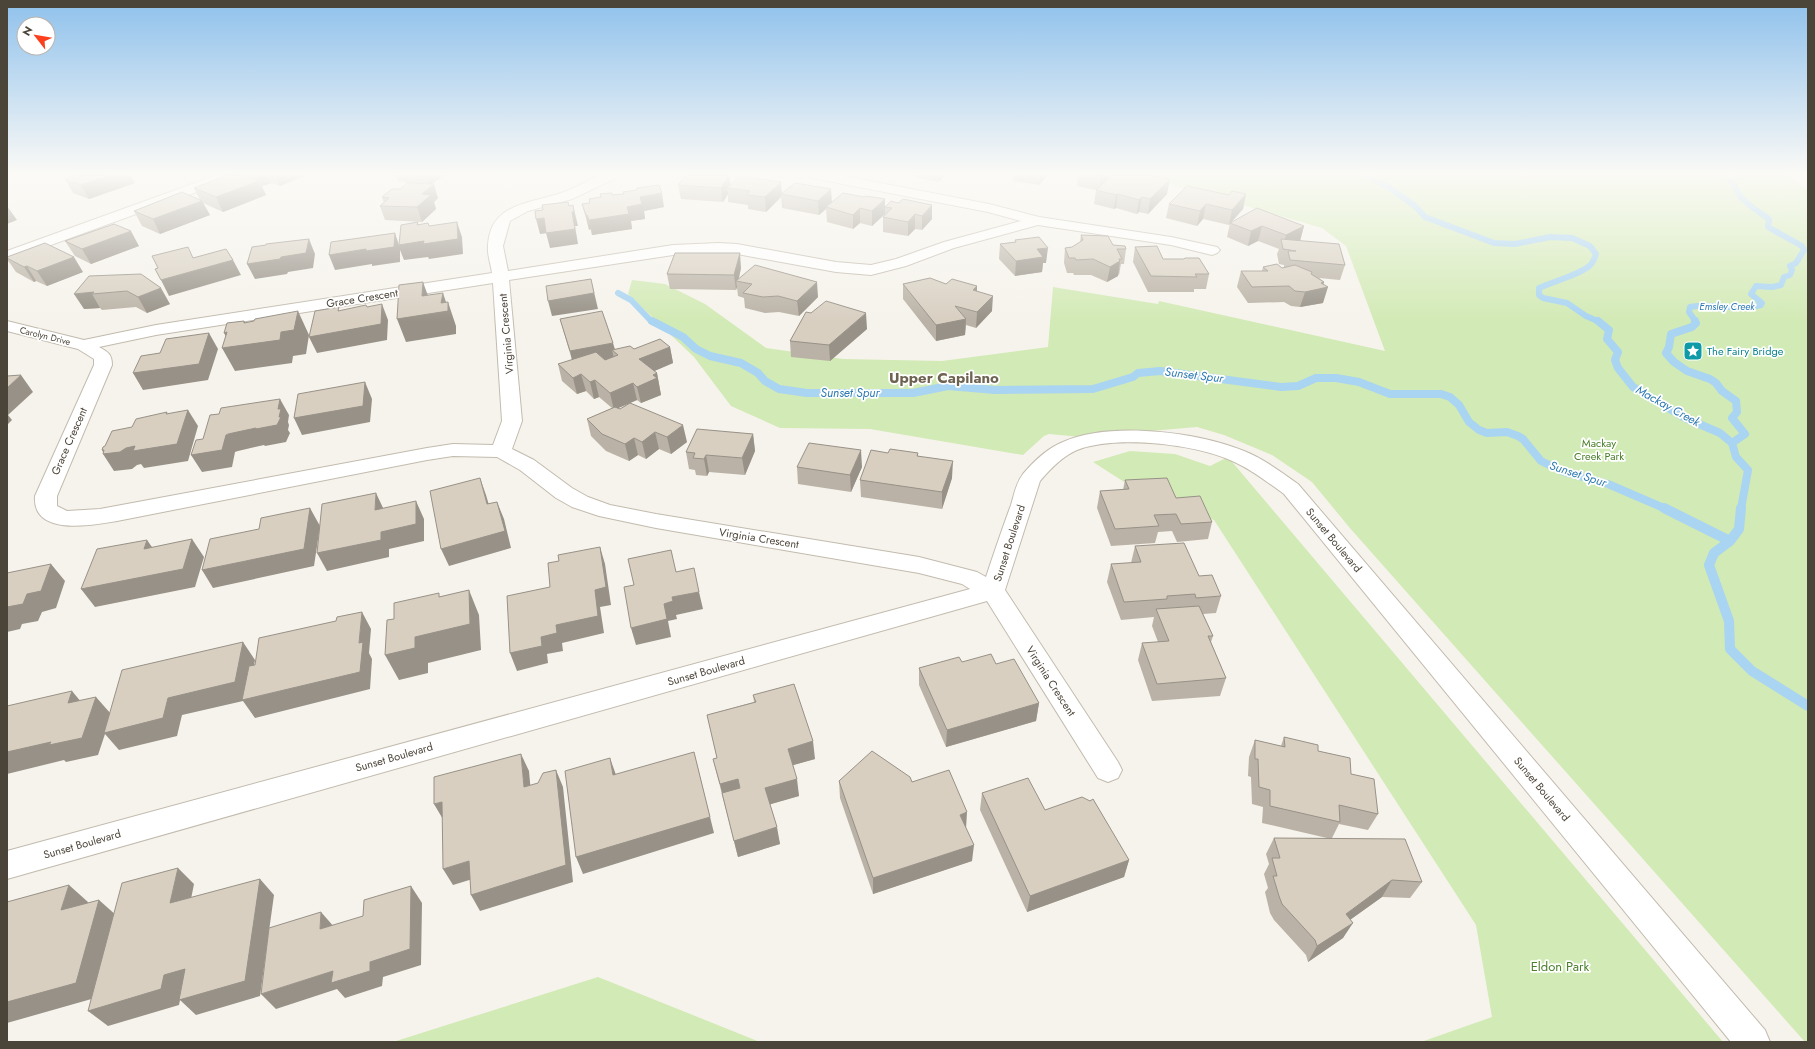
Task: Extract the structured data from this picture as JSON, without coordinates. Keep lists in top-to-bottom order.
{
  "streets": {
    "street": [
      "Grace Crescent",
      "Virginia Crescent",
      "Carolyn Drive",
      "Sunset Boulevard"
    ]
  },
  "crossings": [
    ["Grace Crescent", "Virginia Crescent"],
    ["Grace Crescent", "Carolyn Drive"],
    ["Virginia Crescent", "Sunset Boulevard"]
  ],
  "districts": ["Upper Capilano"],
  "water": ["Emsley Creek", "Sunset Spur", "Mackay Creek"],
  "parks": ["Mackay Creek Park", "Eldon Park"],
  "places": {
    "place": ["The Fairy Bridge"]
  },
  "north": "top left"
}
